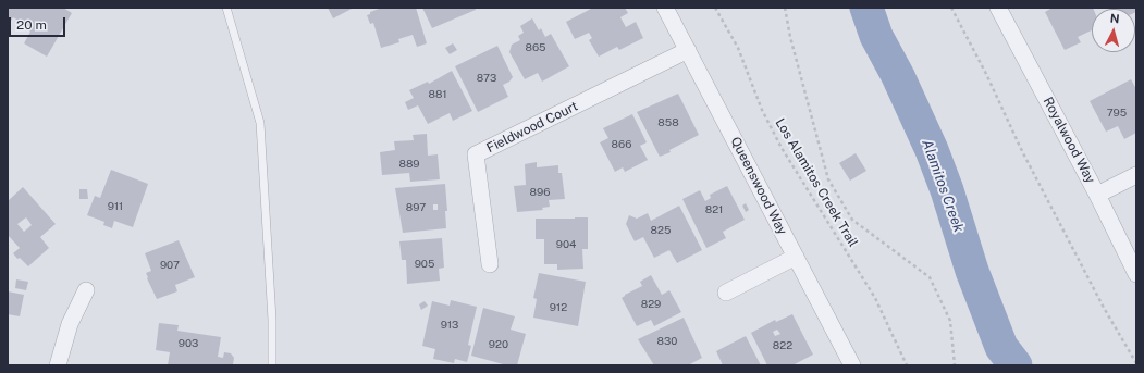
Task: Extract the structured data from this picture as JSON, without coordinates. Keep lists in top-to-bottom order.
{
  "streets": {
    "street": ["Fieldwood Court", "Royalwood Way", "Queenswood Way"],
    "path": ["Los Alamitos Creek Trail"]
  },
  "crossings": [
    ["Fieldwood Court", "Queenswood Way"]
  ],
  "water": ["Alamitos Creek"],
  "house_numbers": [
    "865",
    "873",
    "881",
    "795",
    "858",
    "866",
    "889",
    "896",
    "911",
    "897",
    "821",
    "825",
    "904",
    "905",
    "907",
    "829",
    "912",
    "913",
    "830",
    "903",
    "920",
    "822"
  ],
  "scale_bar": "20 m",
  "north": "top"
}
